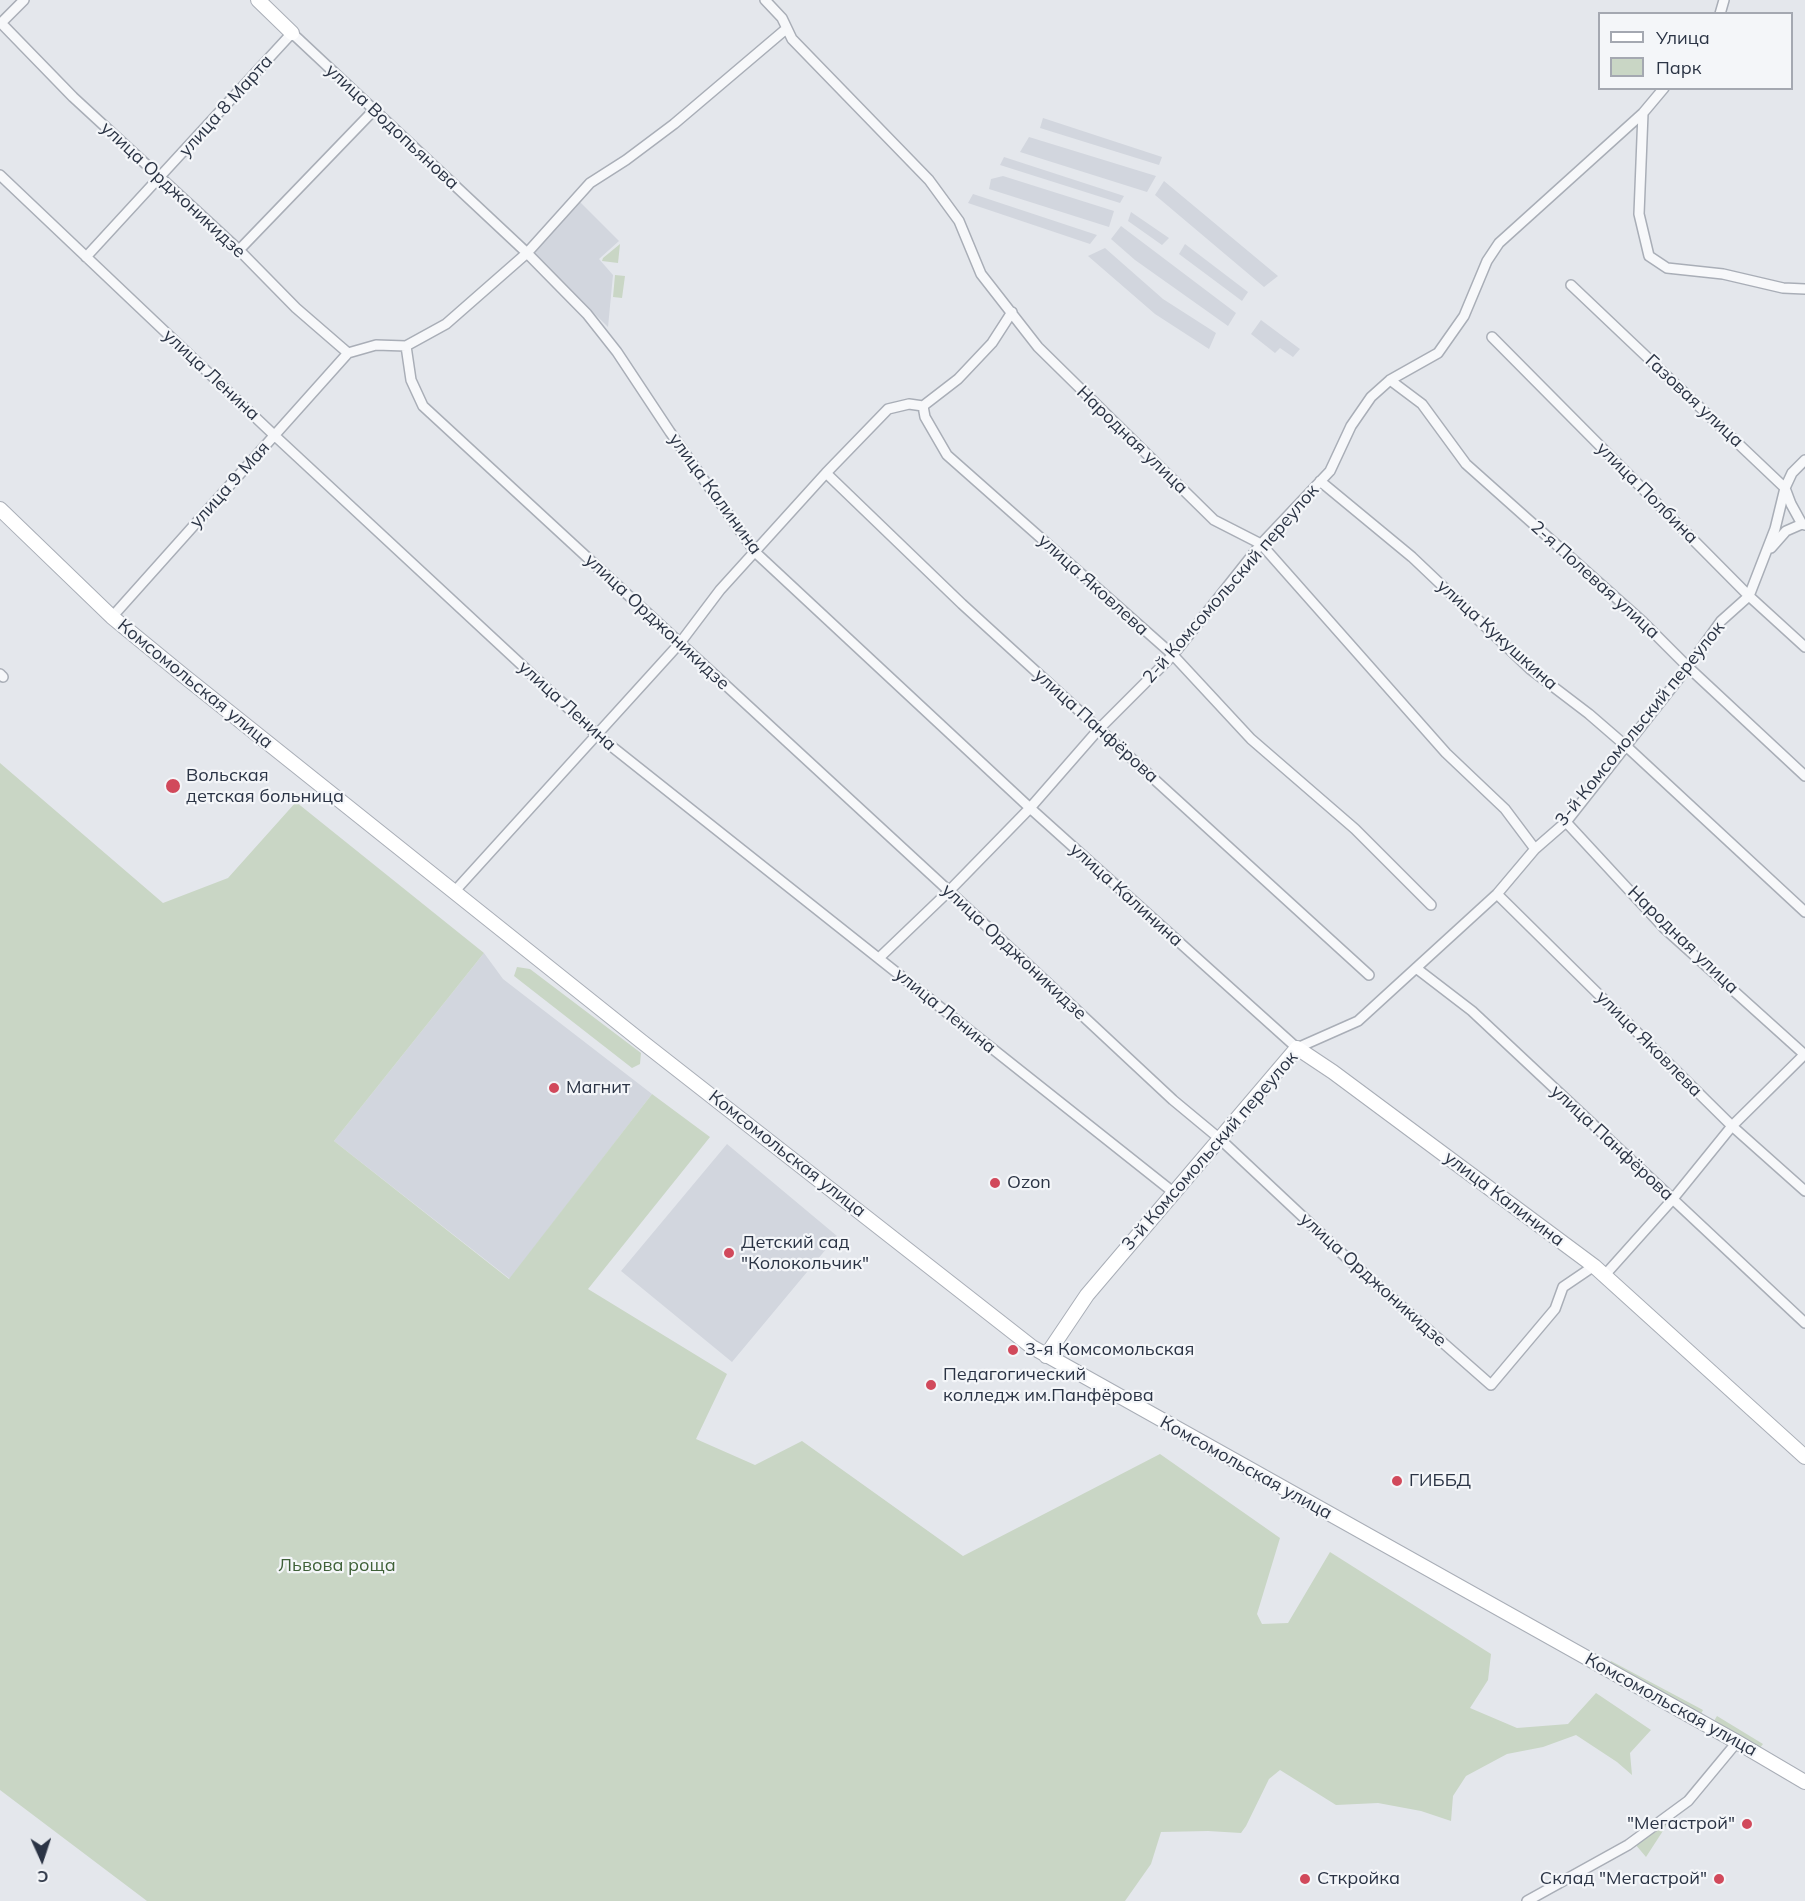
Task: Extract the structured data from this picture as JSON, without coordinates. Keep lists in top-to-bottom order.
{
  "streets": {
    "main road": [
      "улица Водопьянова",
      "улица Калинина",
      "Комсомольская улица",
      "3-й Комсомольский переулок"
    ],
    "street": [
      "улица 8 Марта",
      "улица Орджоникидзе",
      "улица Ленина",
      "Газовая улица",
      "Народная улица",
      "улица 9 Мая",
      "улица Полбина",
      "2-я Полевая улица",
      "2-й Комсомольский переулок",
      "улица Яковлева",
      "улица Кукушкина",
      "улица Панфёрова"
    ]
  },
  "crossings": [
    ["улица 8 Марта", "улица Водопьянова"],
    ["улица 8 Марта", "улица Орджоникидзе"],
    ["улица 8 Марта", "улица Ленина"],
    ["улица Водопьянова", "улица Калинина"],
    ["улица Орджоникидзе", "улица 9 Мая"],
    ["улица Орджоникидзе", "улица Калинина"],
    ["улица Орджоникидзе", "2-й Комсомольский переулок"],
    ["улица Орджоникидзе", "3-й Комсомольский переулок"],
    ["улица Ленина", "улица 9 Мая"],
    ["улица Ленина", "2-й Комсомольский переулок"],
    ["улица Ленина", "3-й Комсомольский переулок"],
    ["Газовая улица", "3-й Комсомольский переулок"],
    ["Народная улица", "2-й Комсомольский переулок"],
    ["Народная улица", "3-й Комсомольский переулок"],
    ["улица 9 Мая", "Комсомольская улица"],
    ["улица Полбина", "3-й Комсомольский переулок"],
    ["улица Калинина", "2-й Комсомольский переулок"],
    ["улица Калинина", "3-й Комсомольский переулок"],
    ["2-я Полевая улица", "2-й Комсомольский переулок"],
    ["2-я Полевая улица", "3-й Комсомольский переулок"],
    ["2-й Комсомольский переулок", "улица Яковлева"],
    ["2-й Комсомольский переулок", "улица Кукушкина"],
    ["2-й Комсомольский переулок", "улица Панфёрова"],
    ["улица Яковлева", "3-й Комсомольский переулок"],
    ["улица Кукушкина", "3-й Комсомольский переулок"],
    ["Комсомольская улица", "3-й Комсомольский переулок"],
    ["3-й Комсомольский переулок", "улица Панфёрова"]
  ],
  "parks": ["Львова роща"],
  "places": [
    "Вольская детская больница",
    "Магнит",
    "Ozon",
    "Детский сад \"Колокольчик\"",
    "3-я Комсомольская",
    "Педагогический колледж им.Панфёрова",
    "ГИББД",
    "\"Мегастрой\"",
    "Сткройка",
    "Склад \"Мегастрой\""
  ],
  "legend": ["Улица", "Парк"],
  "north": "bottom"
}
